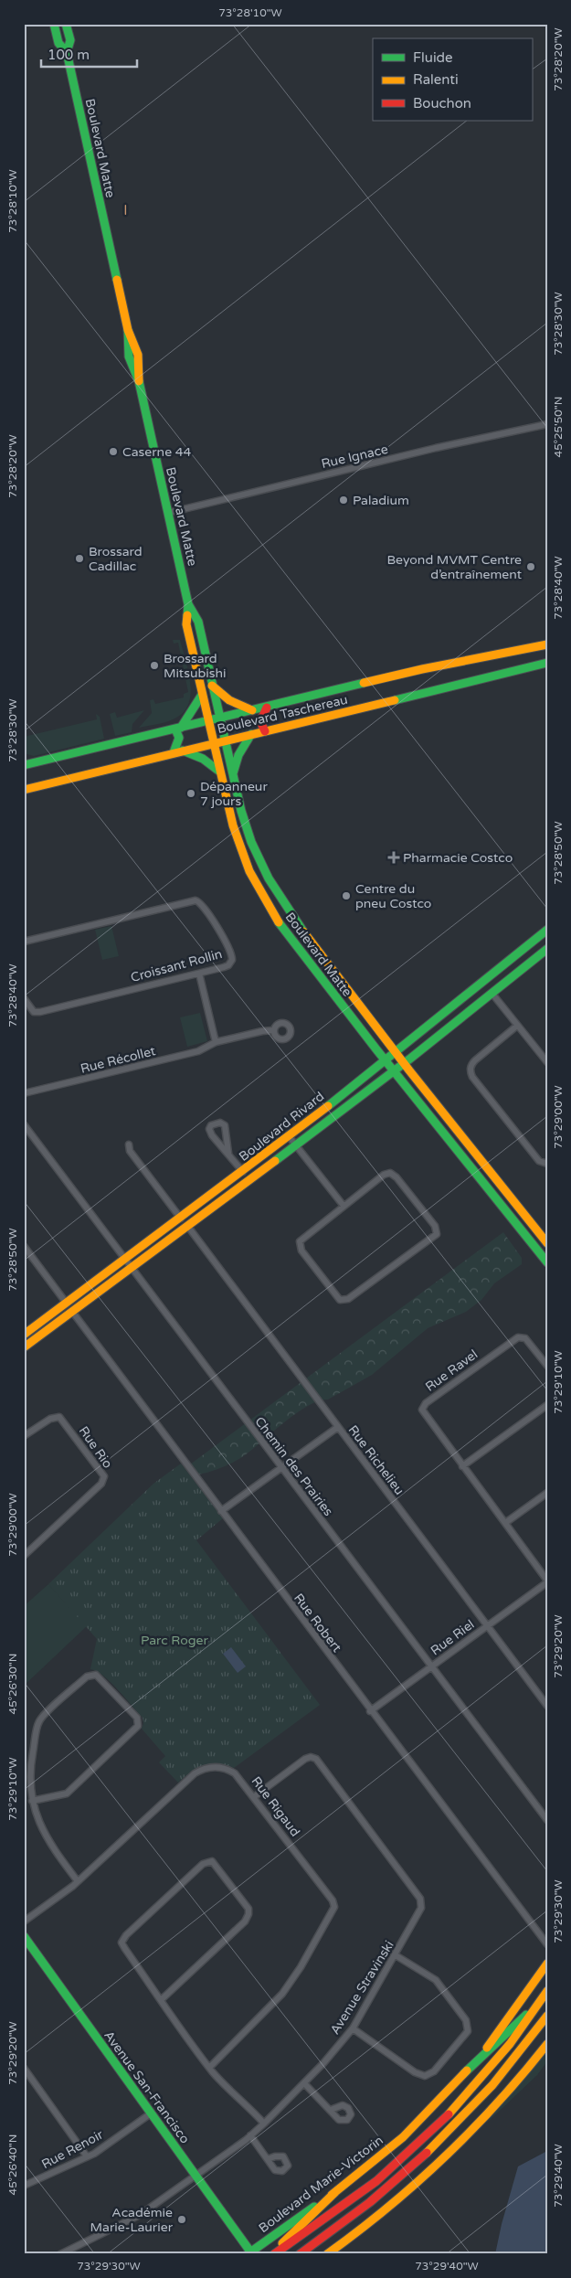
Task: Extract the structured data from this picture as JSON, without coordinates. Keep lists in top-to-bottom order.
{
  "streets": {
    "main road": [
      "Boulevard Matte",
      "Boulevard Taschereau",
      "Boulevard Rivard",
      "Avenue San-Francisco",
      "Boulevard Marie-Victorin"
    ],
    "street": [
      "Rue Ignace",
      "Croissant Rollin",
      "Rue Récollet",
      "Rue Ravel",
      "Rue Rio",
      "Rue Richelieu",
      "Chemin des Prairies",
      "Rue Robert",
      "Rue Riel",
      "Rue Rigaud",
      "Avenue Stravinski",
      "Rue Renoir"
    ]
  },
  "crossings": [
    ["Boulevard Matte", "Rue Ignace"],
    ["Boulevard Matte", "Boulevard Taschereau"],
    ["Boulevard Matte", "Boulevard Rivard"],
    ["Boulevard Rivard", "Rue Richelieu"],
    ["Boulevard Rivard", "Chemin des Prairies"],
    ["Boulevard Rivard", "Rue Robert"],
    ["Rue Ravel", "Rue Riel"],
    ["Rue Richelieu", "Rue Riel"],
    ["Chemin des Prairies", "Rue Riel"],
    ["Rue Robert", "Rue Riel"],
    ["Rue Rigaud", "Avenue Stravinski"],
    ["Avenue Stravinski", "Avenue San-Francisco"],
    ["Avenue San-Francisco", "Rue Renoir"],
    ["Avenue San-Francisco", "Boulevard Marie-Victorin"]
  ],
  "districts": ["I"],
  "parks": ["Parc Roger"],
  "places": {
    "other": [
      "Caserne 44",
      "Paladium",
      "Brossard Cadillac",
      "Beyond MVMT Centre d’entraînement",
      "Brossard Mitsubishi",
      "Dépanneur 7 jours",
      "Centre du pneu Costco",
      "Académie Marie-Laurier"
    ],
    "health": ["Pharmacie Costco"]
  },
  "legend": ["Fluide", "Ralenti", "Bouchon"],
  "scale_bar": "100 m",
  "coordinates": [
    "73°28'10\"W",
    "73°28'20\"W",
    "73°28'30\"W",
    "45°25'50\"N",
    "73°28'40\"W",
    "73°28'50\"W",
    "73°29'00\"W",
    "73°29'10\"W",
    "73°29'20\"W",
    "45°26'30\"N",
    "73°29'30\"W",
    "45°26'40\"N",
    "73°29'40\"W"
  ]
}
